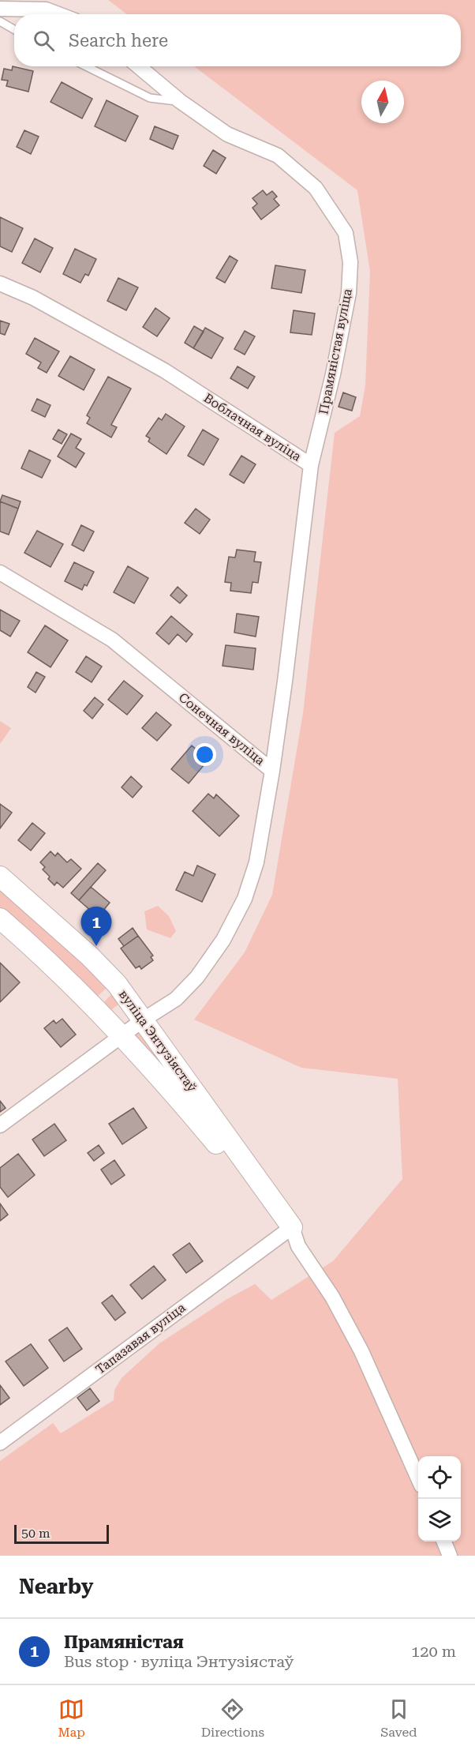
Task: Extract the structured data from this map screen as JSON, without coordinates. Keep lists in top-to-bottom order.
{
  "streets": {
    "street": [
      "Прамяністая вуліца",
      "Воблачная вуліца",
      "Сонечная вуліца",
      "вуліца Энтузіястаў",
      "Тапазавая вуліца"
    ]
  },
  "crossings": [
    ["Прамяністая вуліца", "Воблачная вуліца"],
    ["Воблачная вуліца", "Сонечная вуліца"],
    ["Сонечная вуліца", "вуліца Энтузіястаў"],
    ["вуліца Энтузіястаў", "Тапазавая вуліца"]
  ],
  "scale_bar": "50 m",
  "north": "top",
  "page": {
    "search": "Search here",
    "pins": "1",
    "scale": "50 m",
    "heading": "Nearby",
    "list": [
      {
        "mark": "1",
        "name": "Прамяністая",
        "note": "Bus stop · вуліца Энтузіястаў",
        "value": "120 m"
      }
    ],
    "nav": ["Map", "Directions", "Saved"]
  }
}
